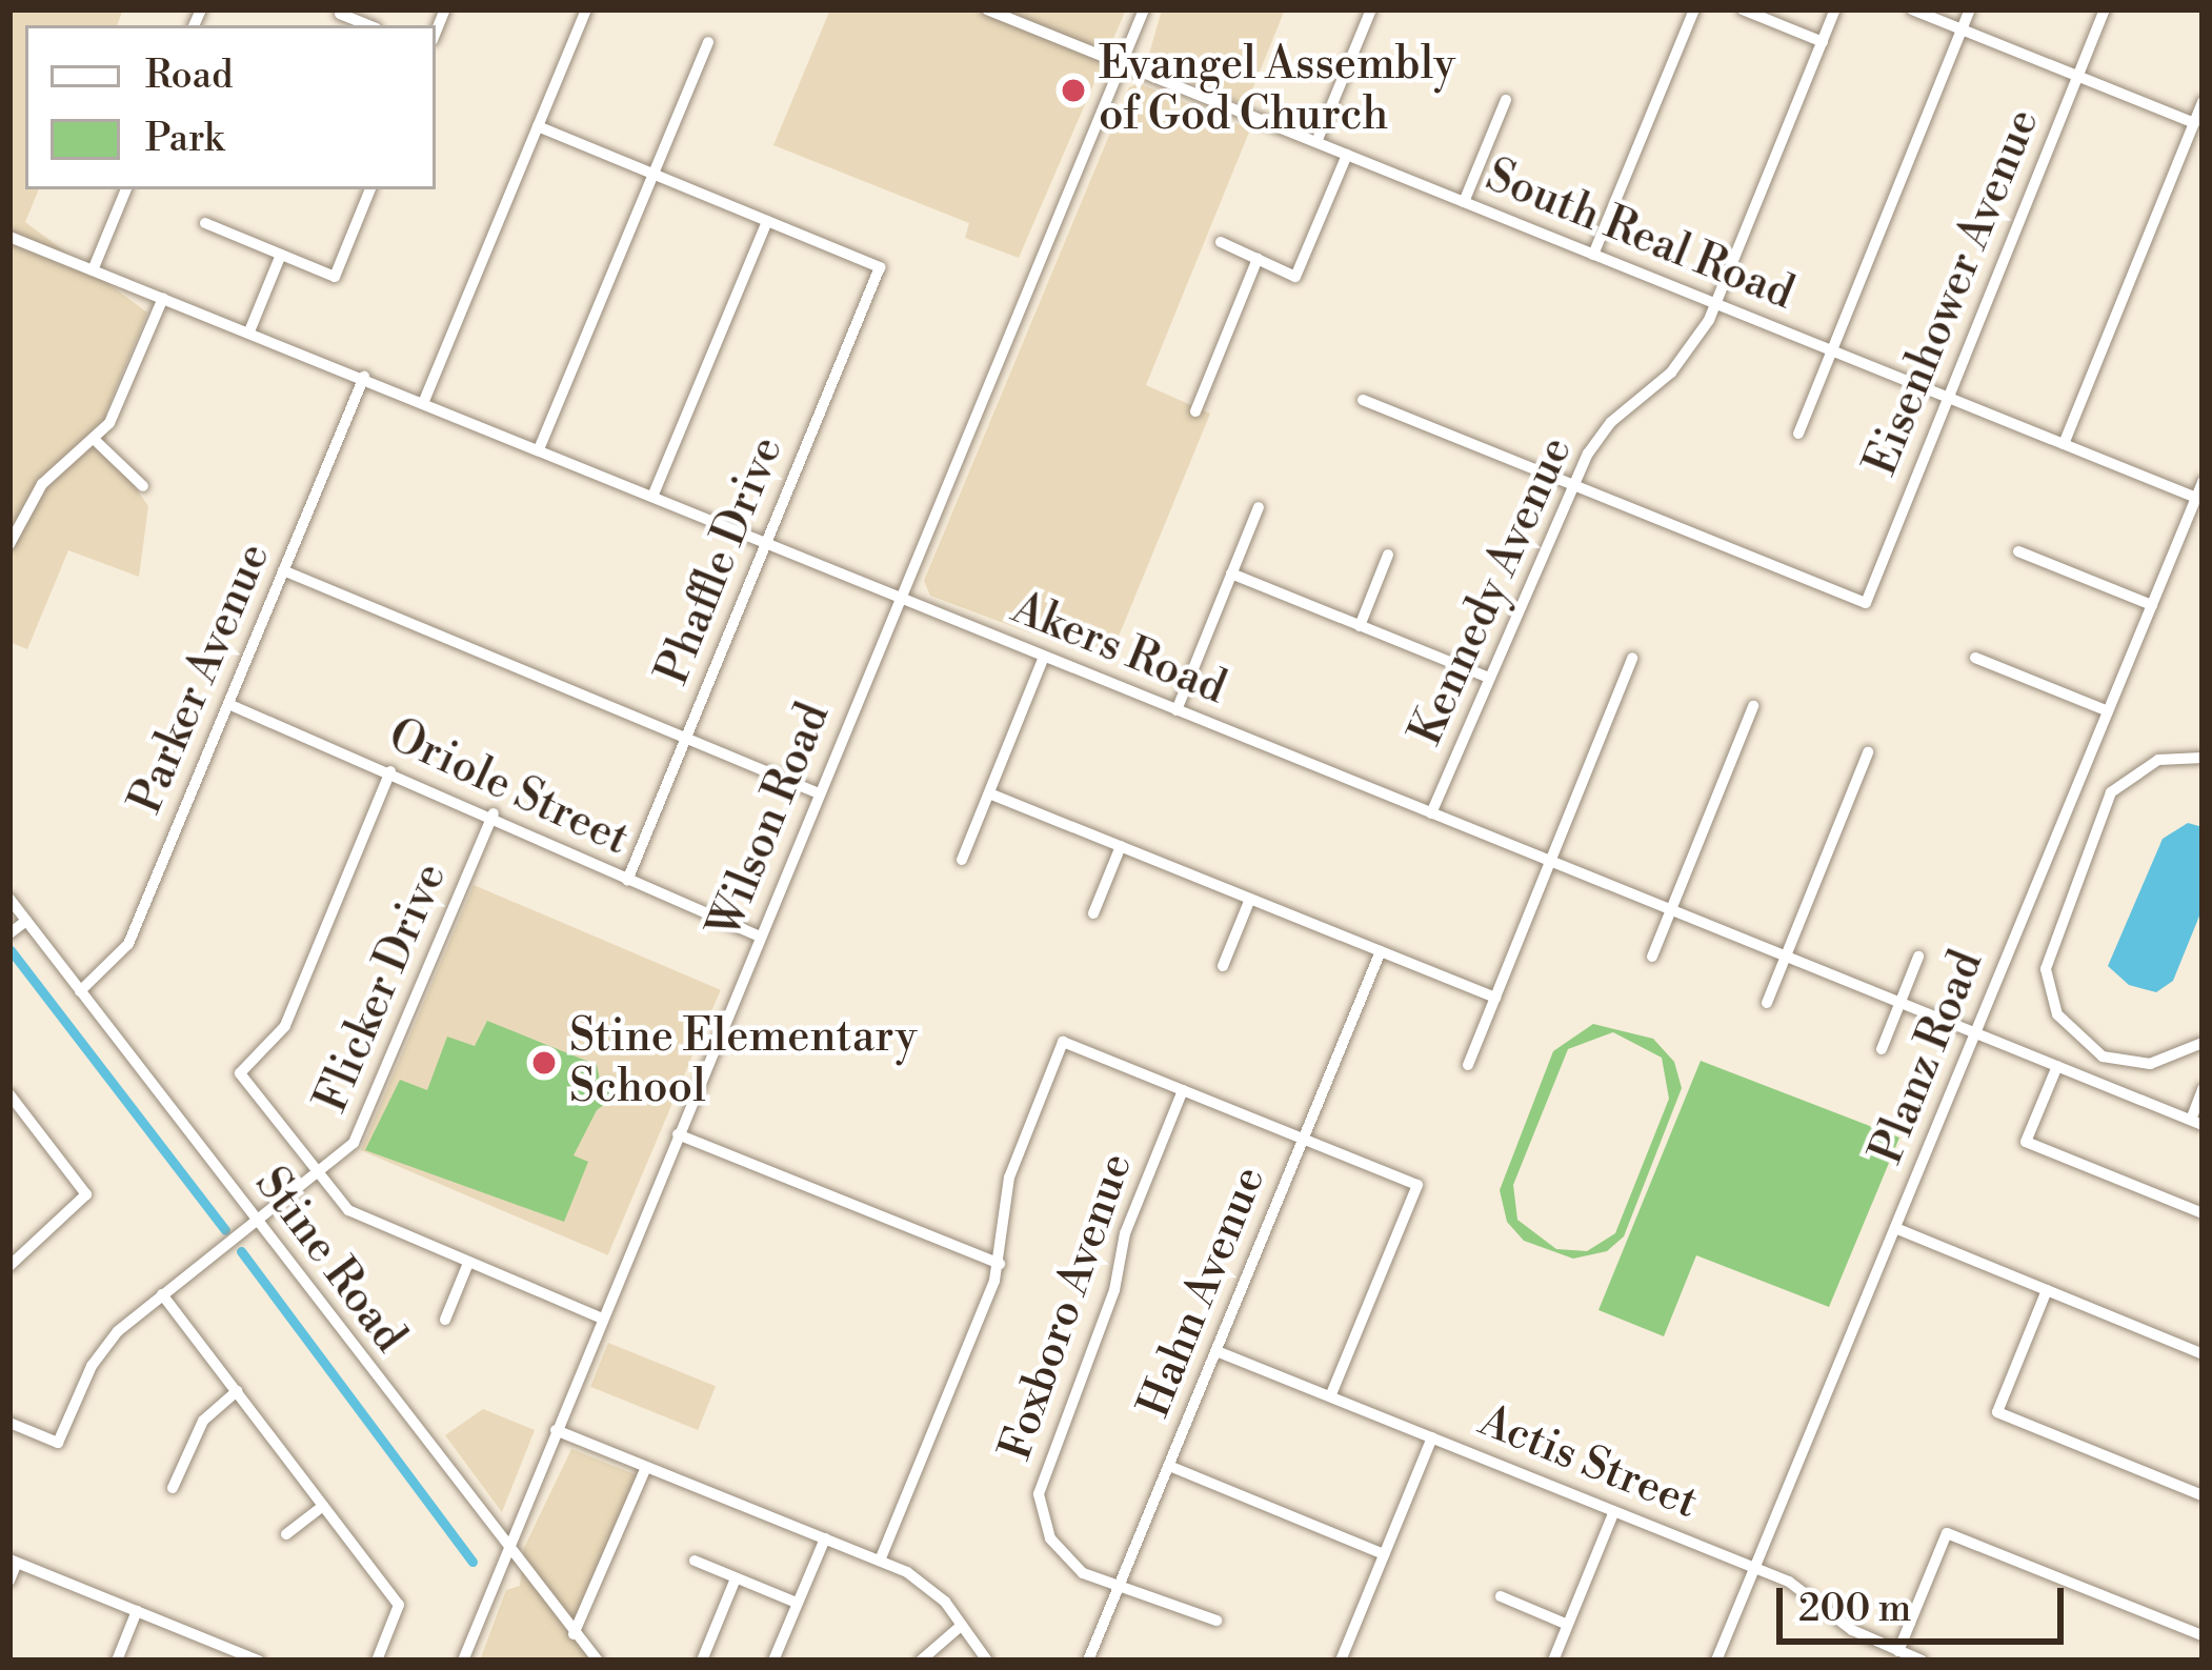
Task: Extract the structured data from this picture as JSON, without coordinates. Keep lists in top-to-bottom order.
{
  "streets": {
    "street": [
      "South Real Road",
      "Eisenhower Avenue",
      "Phaffle Drive",
      "Kennedy Avenue",
      "Akers Road",
      "Parker Avenue",
      "Oriole Street",
      "Wilson Road",
      "Flicker Drive",
      "Planz Road",
      "Stine Road",
      "Hahn Avenue",
      "Foxboro Avenue",
      "Actis Street"
    ]
  },
  "crossings": [
    ["South Real Road", "Eisenhower Avenue"],
    ["South Real Road", "Kennedy Avenue"],
    ["South Real Road", "Wilson Road"],
    ["South Real Road", "Planz Road"],
    ["Eisenhower Avenue", "Kennedy Avenue"],
    ["Phaffle Drive", "Akers Road"],
    ["Phaffle Drive", "Oriole Street"],
    ["Kennedy Avenue", "Akers Road"],
    ["Akers Road", "Parker Avenue"],
    ["Akers Road", "Wilson Road"],
    ["Akers Road", "Planz Road"],
    ["Parker Avenue", "Oriole Street"],
    ["Parker Avenue", "Stine Road"],
    ["Oriole Street", "Wilson Road"],
    ["Oriole Street", "Flicker Drive"],
    ["Wilson Road", "Stine Road"],
    ["Flicker Drive", "Stine Road"],
    ["Planz Road", "Actis Street"],
    ["Hahn Avenue", "Foxboro Avenue"],
    ["Hahn Avenue", "Actis Street"]
  ],
  "places": ["Evangel Assembly of God Church", "Stine Elementary School"],
  "legend": ["Road", "Park"],
  "scale_bar": "200 m"
}
